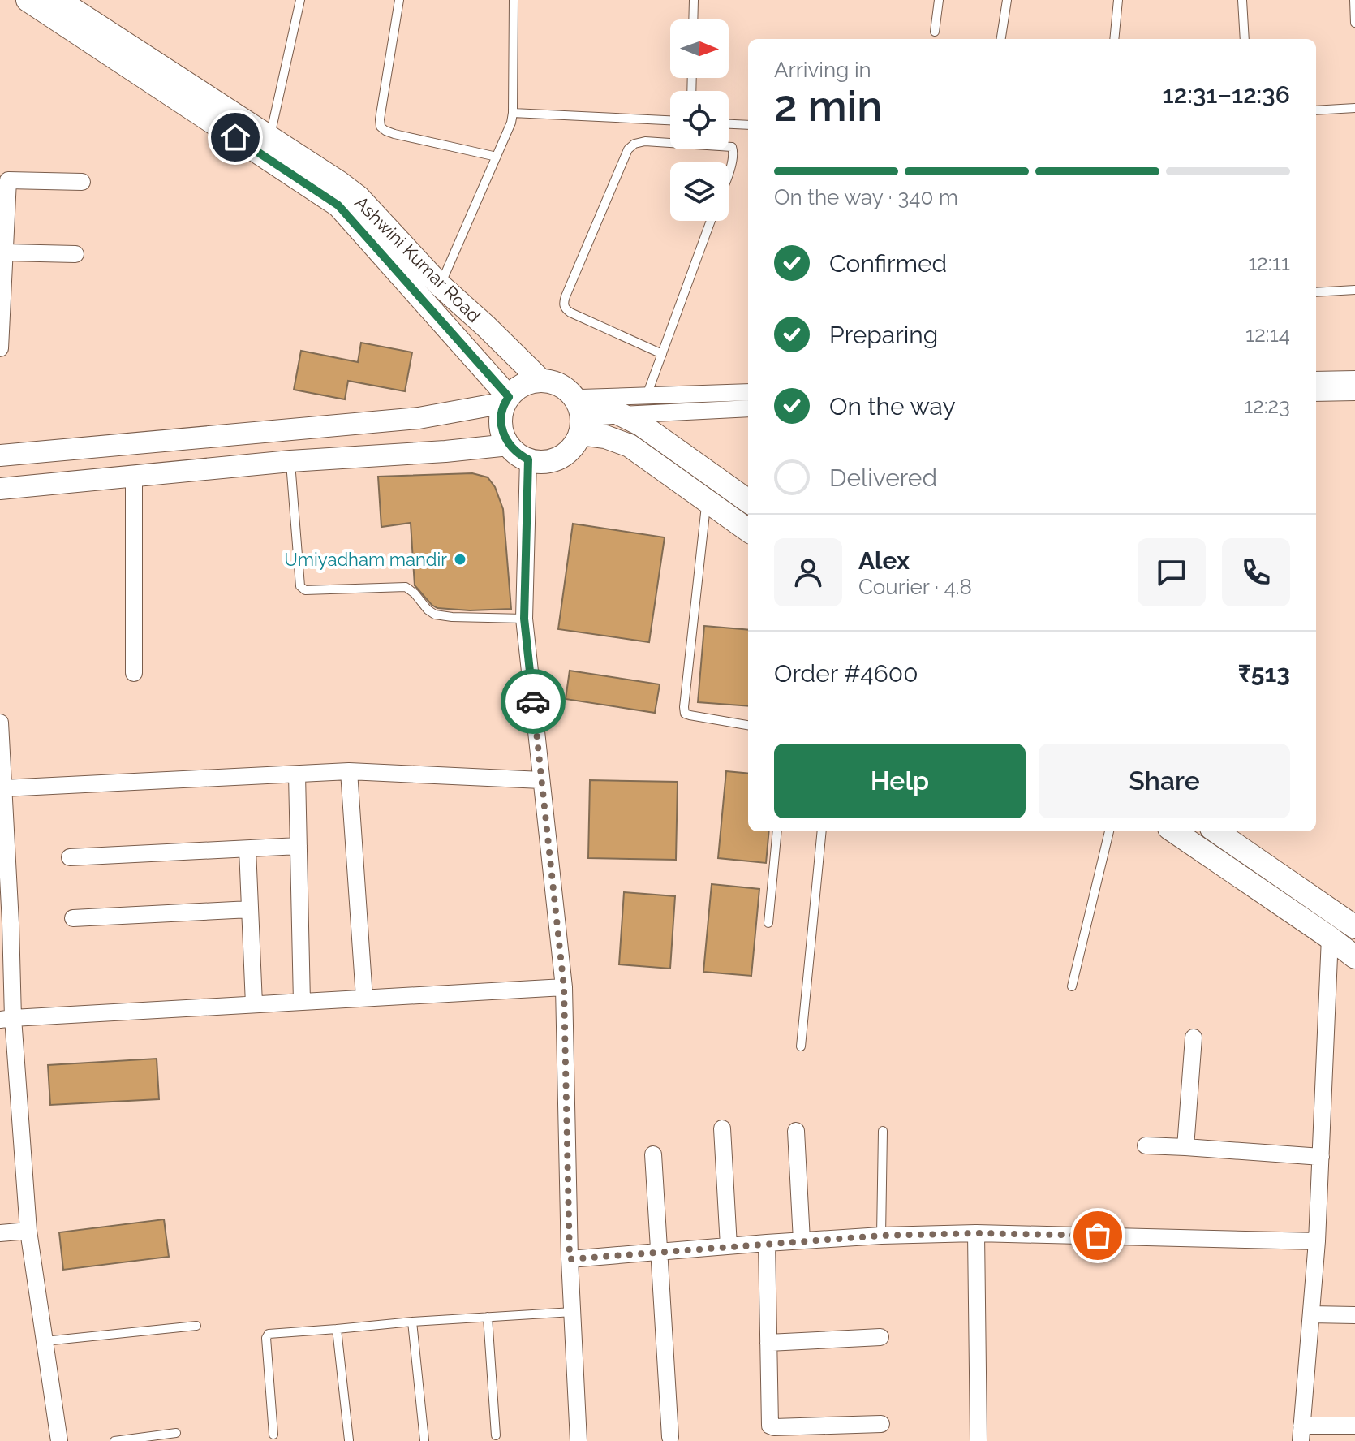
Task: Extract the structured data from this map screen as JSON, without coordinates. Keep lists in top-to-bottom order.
{
  "streets": {
    "main road": ["Ashwini Kumar Road"]
  },
  "places": ["Umiyadham mandir"],
  "north": "right",
  "page": {
    "heading": ["2 min", "Arriving in", "12:31–12:36"],
    "panel": [
      "Alex",
      "Courier · 4.8",
      "Order #4600",
      "₹513"
    ],
    "bar": "On the way · 340 m",
    "list": [
      ["Confirmed", "12:11"],
      ["Preparing", "12:14"],
      ["On the way", "12:23"],
      "Delivered"
    ],
    "buttons": ["Help", "Share"]
  }
}
